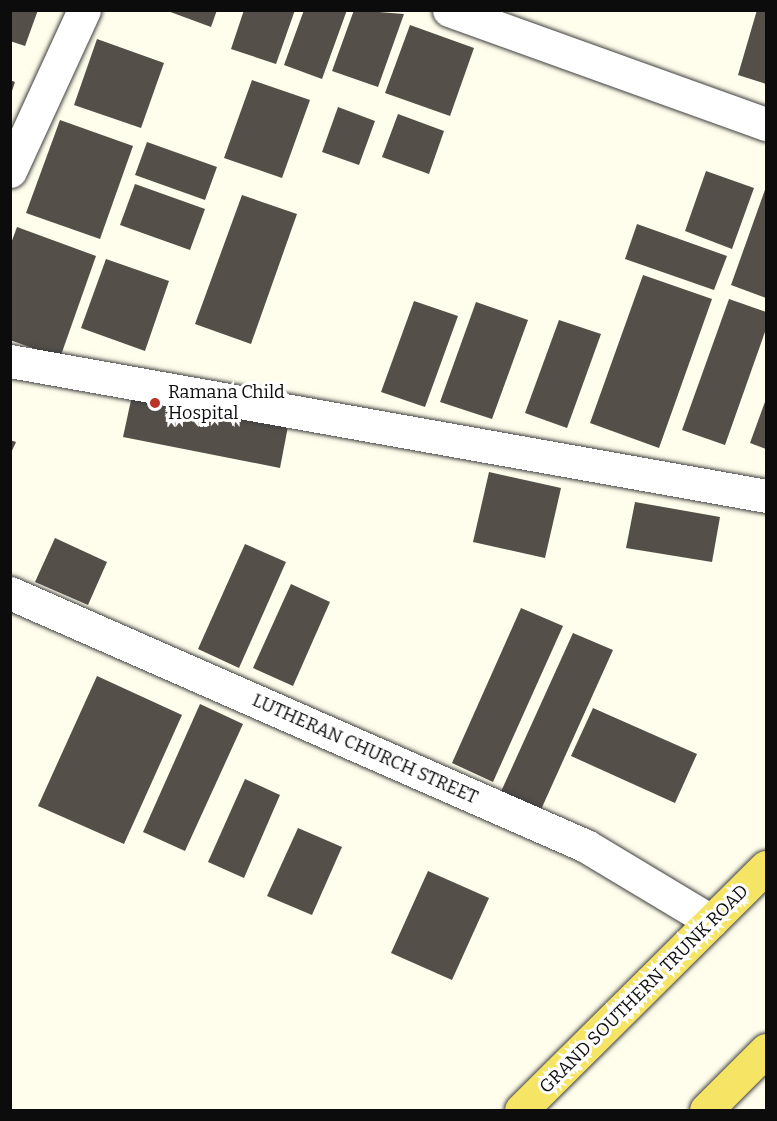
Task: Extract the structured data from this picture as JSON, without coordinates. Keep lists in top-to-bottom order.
{
  "streets": {
    "main road": ["GRAND SOUTHERN TRUNK ROAD"],
    "street": ["LUTHERAN CHURCH STREET"]
  },
  "crossings": [
    ["LUTHERAN CHURCH STREET", "GRAND SOUTHERN TRUNK ROAD"]
  ],
  "places": ["Ramana Child Hospital"]
}
